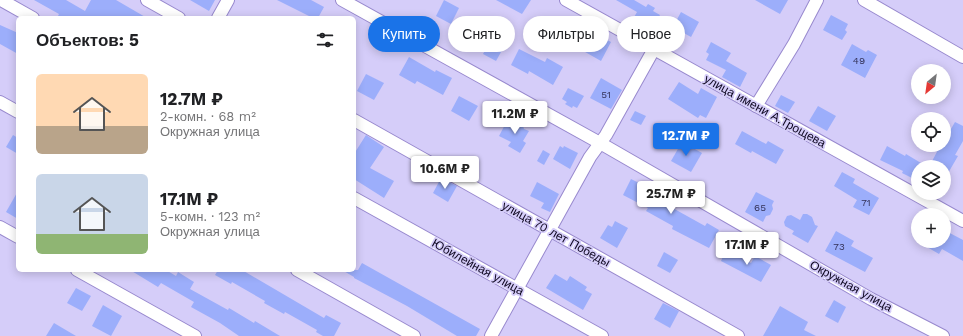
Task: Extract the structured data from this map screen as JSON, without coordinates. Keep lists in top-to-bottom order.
{
  "streets": {
    "street": [
      "улица имени А.Трощева",
      "улица 70 лет Победы",
      "Юбилейная улица",
      "Окружная улица"
    ]
  },
  "house_numbers": [
    "49",
    "51",
    "71",
    "65",
    "73"
  ],
  "north": "bottom left",
  "page": {
    "chip": [
      "Купить",
      "Снять",
      "Фильтры",
      "Новое"
    ],
    "heading": "Объектов: 5",
    "map_buttons": "+",
    "list": [
      {
        "name": "12.7M ₽",
        "note": "2-комн. · 68 m² · Окружная улица"
      },
      {
        "name": "17.1M ₽",
        "note": "5-комн. · 123 m² · Окружная улица"
      }
    ],
    "price": [
      "11.2M ₽",
      "12.7M ₽",
      "10.6M ₽",
      "25.7M ₽",
      "17.1M ₽"
    ]
  }
}
